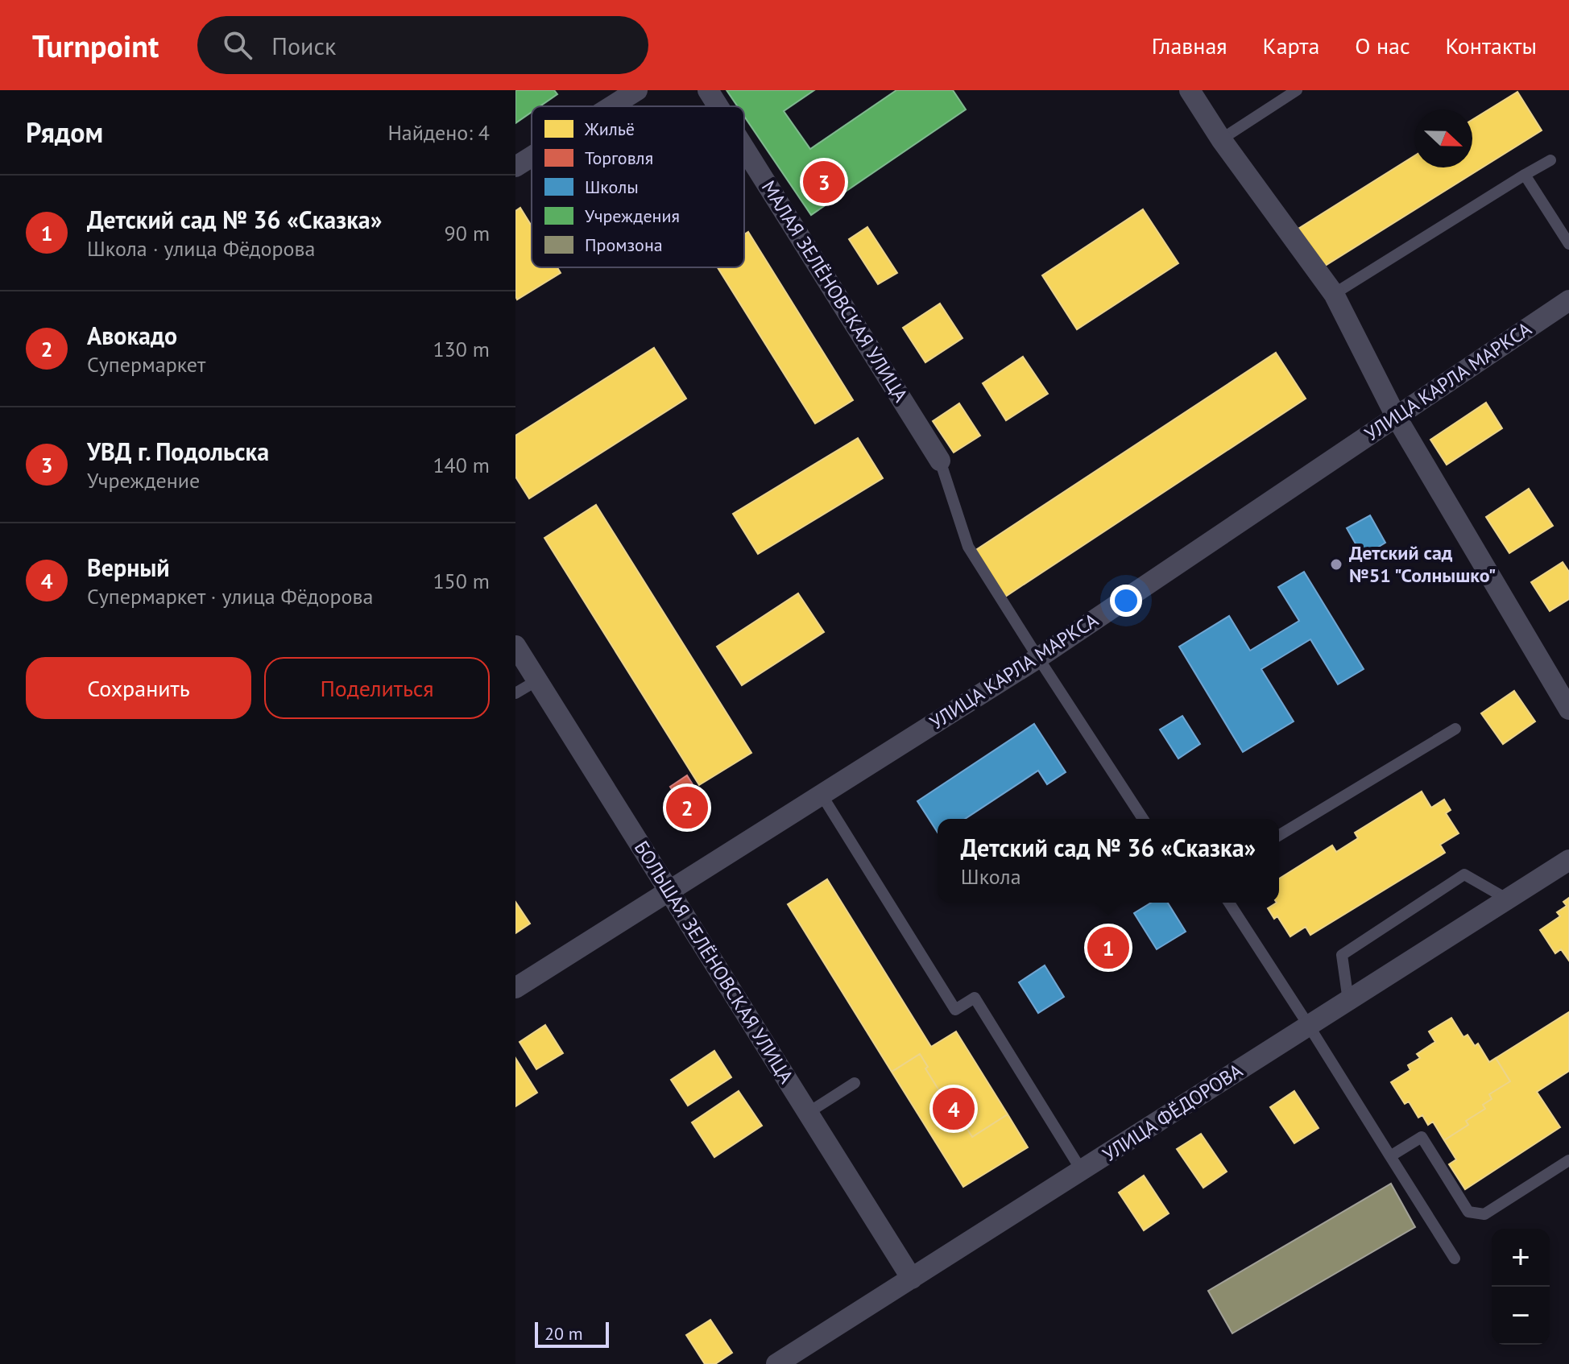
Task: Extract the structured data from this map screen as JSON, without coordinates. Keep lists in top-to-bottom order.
{
  "streets": {
    "street": [
      "МАЛАЯ ЗЕЛЁНОВСКАЯ УЛИЦА",
      "УЛИЦА КАРЛА МАРКСА",
      "БОЛЬШАЯ ЗЕЛЁНОВСКАЯ УЛИЦА",
      "УЛИЦА ФЁДОРОВА"
    ]
  },
  "crossings": [
    ["УЛИЦА КАРЛА МАРКСА", "БОЛЬШАЯ ЗЕЛЁНОВСКАЯ УЛИЦА"],
    ["БОЛЬШАЯ ЗЕЛЁНОВСКАЯ УЛИЦА", "УЛИЦА ФЁДОРОВА"]
  ],
  "places": ["Детский сад №51 \"Солнышко\""],
  "legend": [
    "Жильё",
    "Торговля",
    "Школы",
    "Учреждения",
    "Промзона"
  ],
  "scale_bar": "20 m",
  "north": "right",
  "page": {
    "header": "Turnpoint",
    "search": "Поиск",
    "nav": [
      "Главная",
      "Карта",
      "О нас",
      "Контакты"
    ],
    "heading": ["Рядом", "Найдено: 4"],
    "pins": [
      "3",
      "2",
      "1",
      "4"
    ],
    "list": [
      {
        "mark": "1",
        "name": "Детский сад № 36 «Сказка»",
        "note": "Школа · улица Фёдорова",
        "value": "90 m"
      },
      {
        "mark": "2",
        "name": "Авокадо",
        "note": "Супермаркет",
        "value": "130 m"
      },
      {
        "mark": "3",
        "name": "УВД г. Подольска",
        "note": "Учреждение",
        "value": "140 m"
      },
      {
        "mark": "4",
        "name": "Верный",
        "note": "Супермаркет · улица Фёдорова",
        "value": "150 m"
      }
    ],
    "buttons": ["Сохранить", "Поделиться"],
    "popup": ["Детский сад № 36 «Сказка»", "Школа"],
    "map_buttons": ["+", "−"],
    "scale": "20 m"
  }
}
